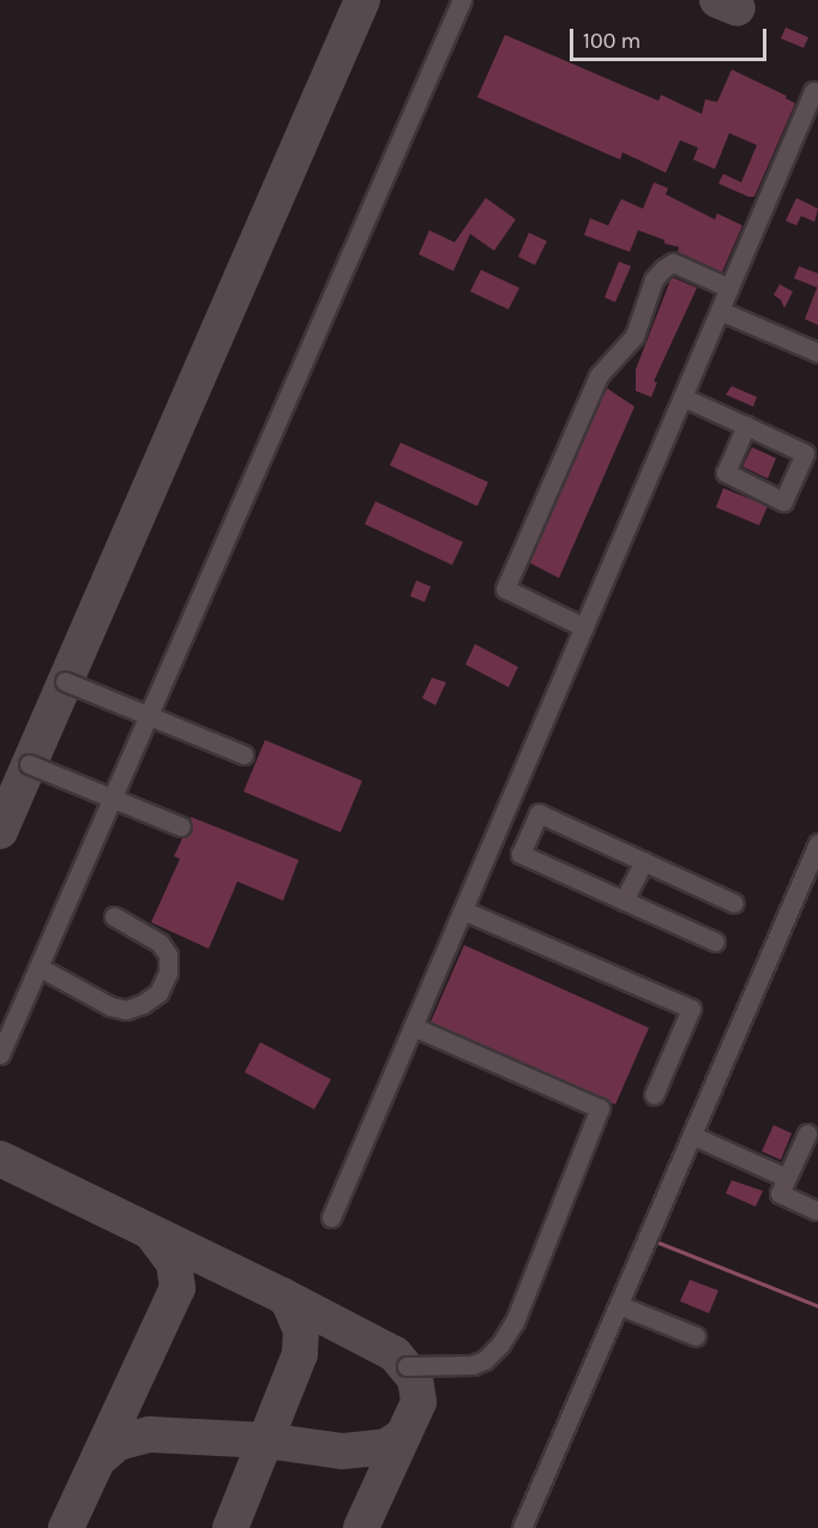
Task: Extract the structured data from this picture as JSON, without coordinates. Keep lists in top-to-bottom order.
{
  "scale_bar": "100 m"
}
